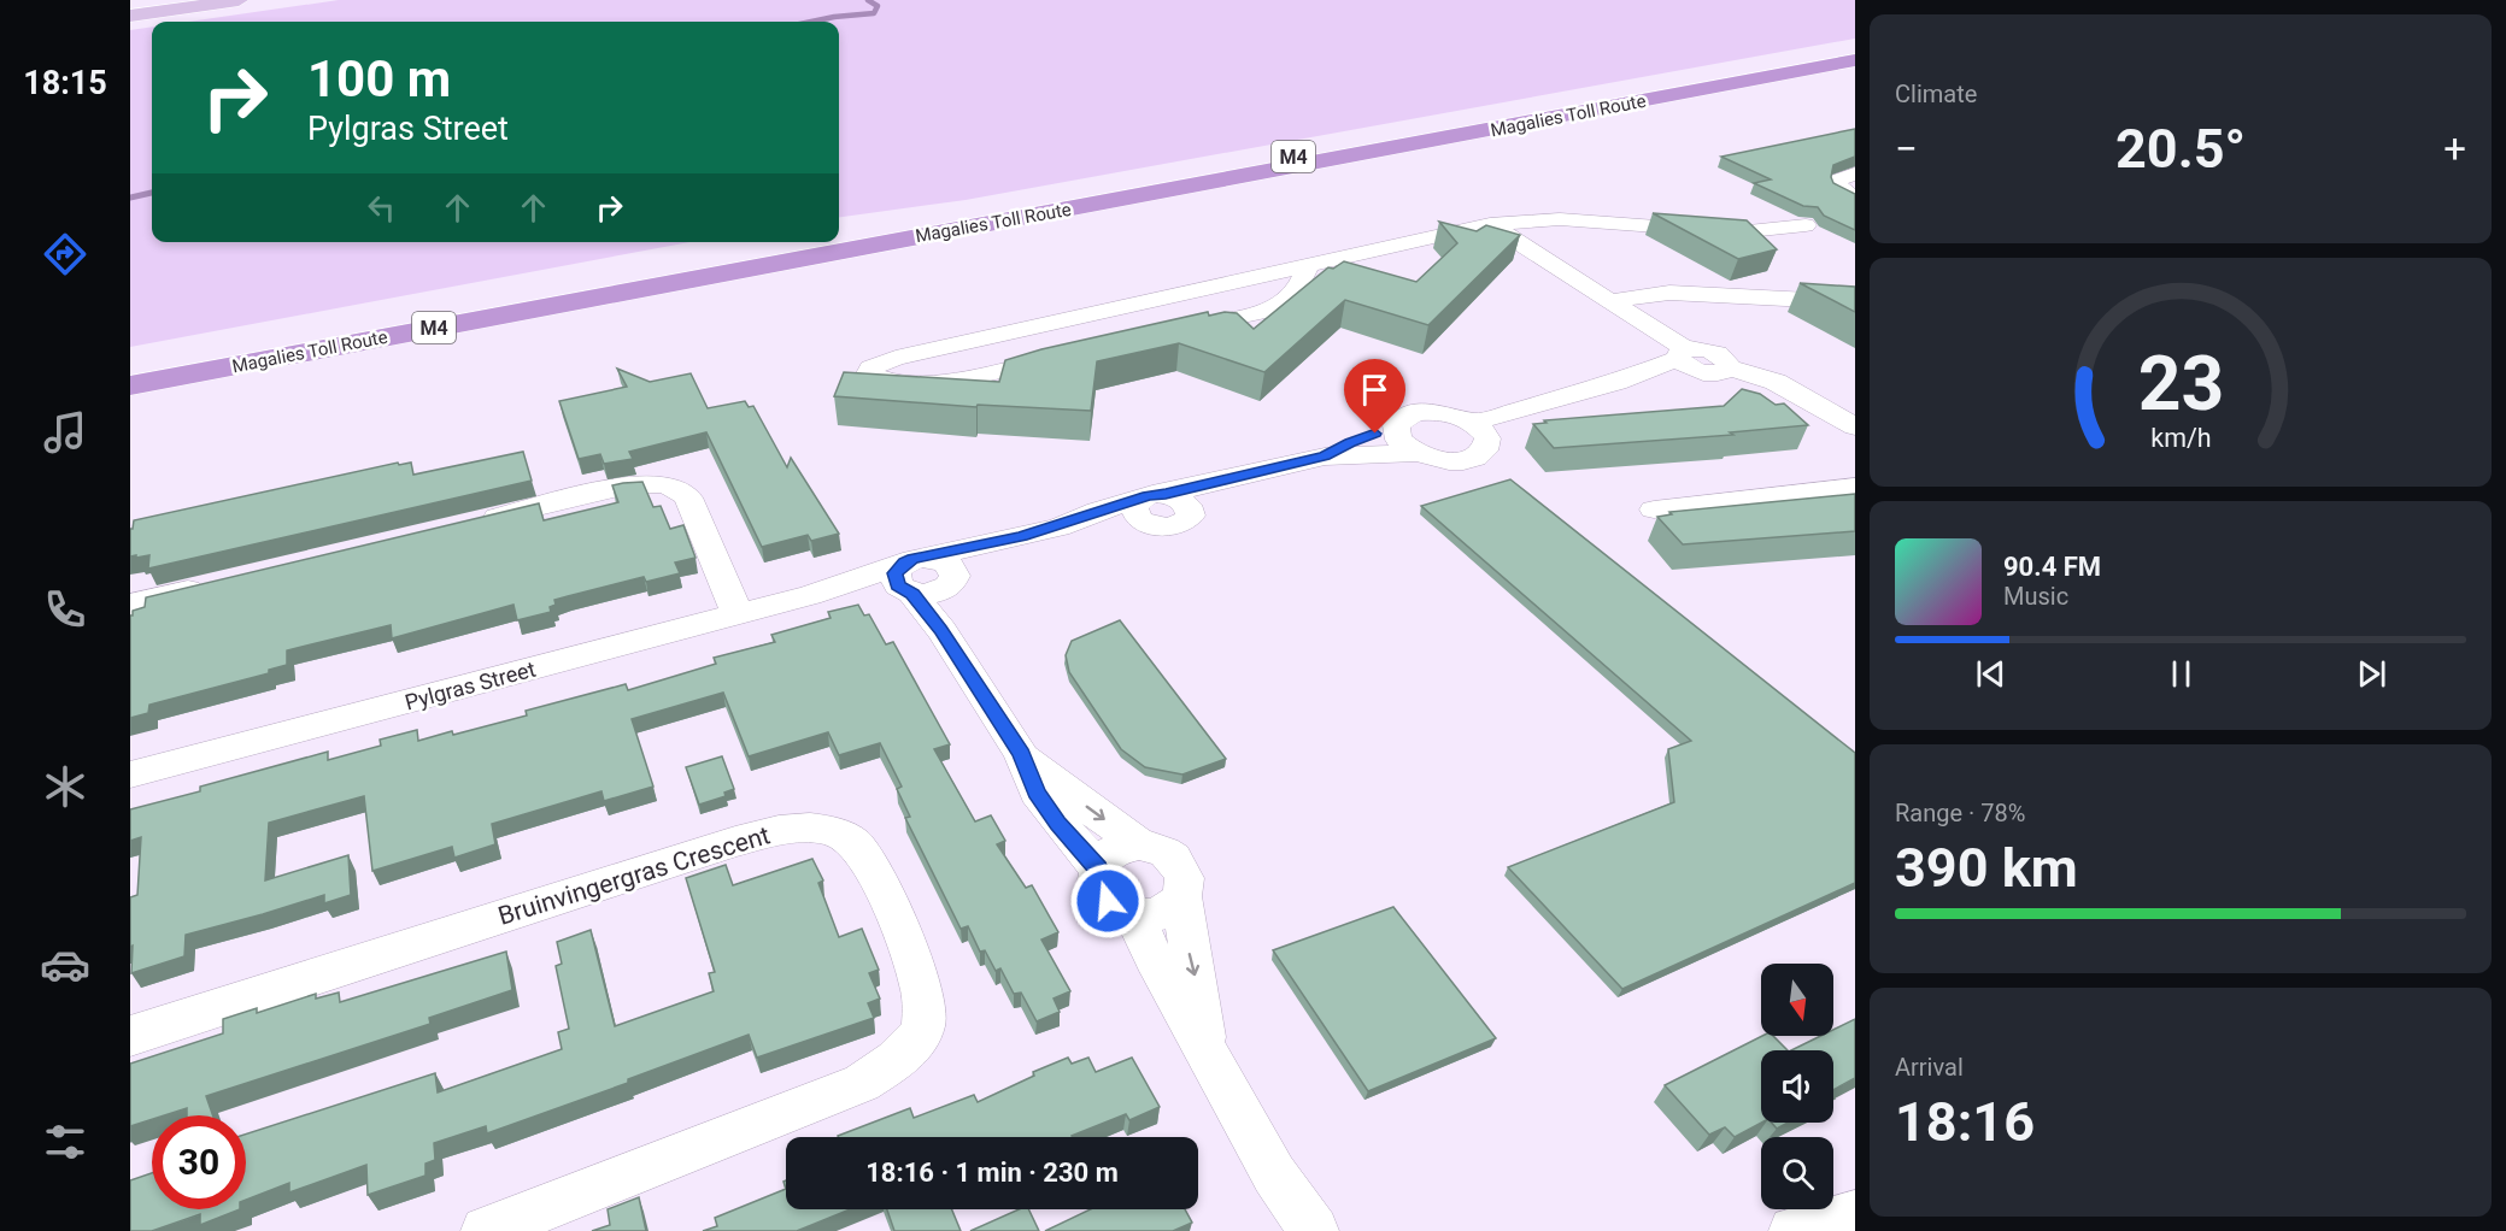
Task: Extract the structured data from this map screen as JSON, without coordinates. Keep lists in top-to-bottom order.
{
  "streets": {
    "highway": ["Magalies Toll Route", "M4"],
    "street": ["Pylgras Street", "Bruinvingergras Crescent"]
  },
  "north": "bottom",
  "page": {
    "tabs": "18:15",
    "tile": [
      "Climate",
      ["Range · 78%", "390 km"],
      ["Arrival", "18:16"]
    ],
    "turn": ["100 m", "Pylgras Street"],
    "heat": ["−", "20.5°", "+"],
    "song": ["90.4 FM", "Music"],
    "limit": "30",
    "trip": "18:16 · 1 min · 230 m",
    "gauge": ["23", "km/h"]
  }
}
